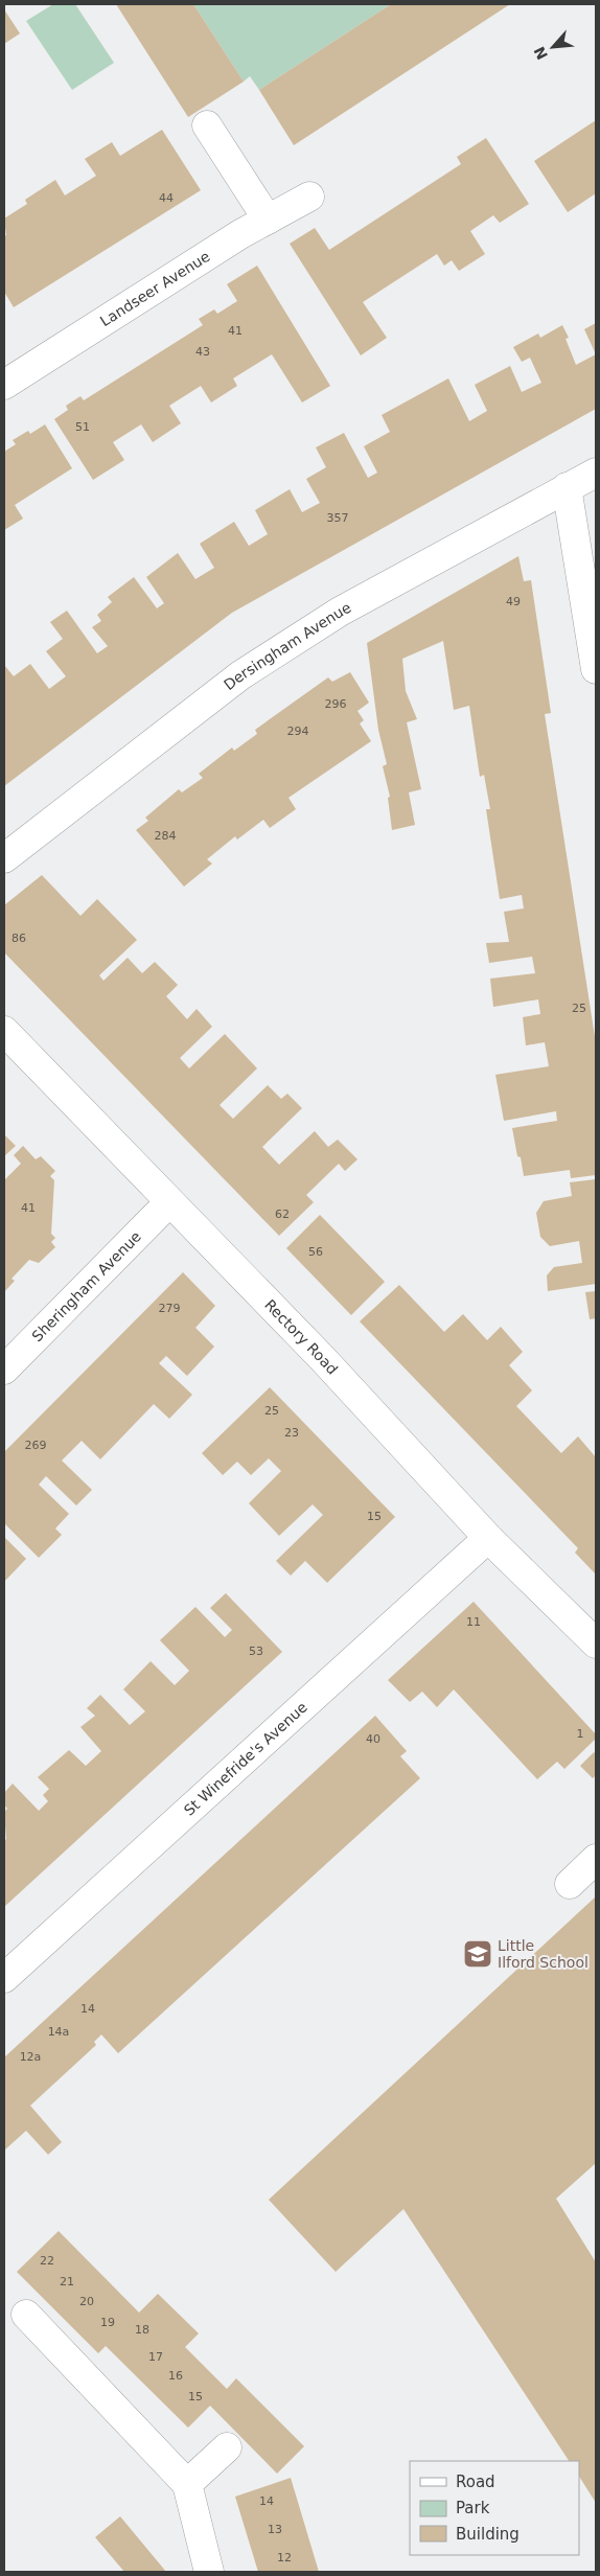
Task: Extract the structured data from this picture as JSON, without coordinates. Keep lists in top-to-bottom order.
{
  "streets": {
    "street": [
      "Landseer Avenue",
      "Dersingham Avenue",
      "Sheringham Avenue",
      "Rectory Road",
      "St Winefride's Avenue"
    ]
  },
  "crossings": [
    ["Sheringham Avenue", "Rectory Road"],
    ["Rectory Road", "St Winefride's Avenue"]
  ],
  "places": {
    "school or university": ["Little Ilford School"]
  },
  "house_numbers": [
    "44",
    "41",
    "43",
    "51",
    "357",
    "49",
    "296",
    "294",
    "284",
    "86",
    "25",
    "41",
    "62",
    "56",
    "279",
    "25",
    "23",
    "269",
    "15",
    "11",
    "53",
    "1",
    "40",
    "14",
    "14a",
    "12a",
    "22",
    "21",
    "20",
    "19",
    "18",
    "17",
    "16",
    "15",
    "14",
    "13",
    "12"
  ],
  "legend": ["Road", "Park", "Building"],
  "north": "bottom left"
}
